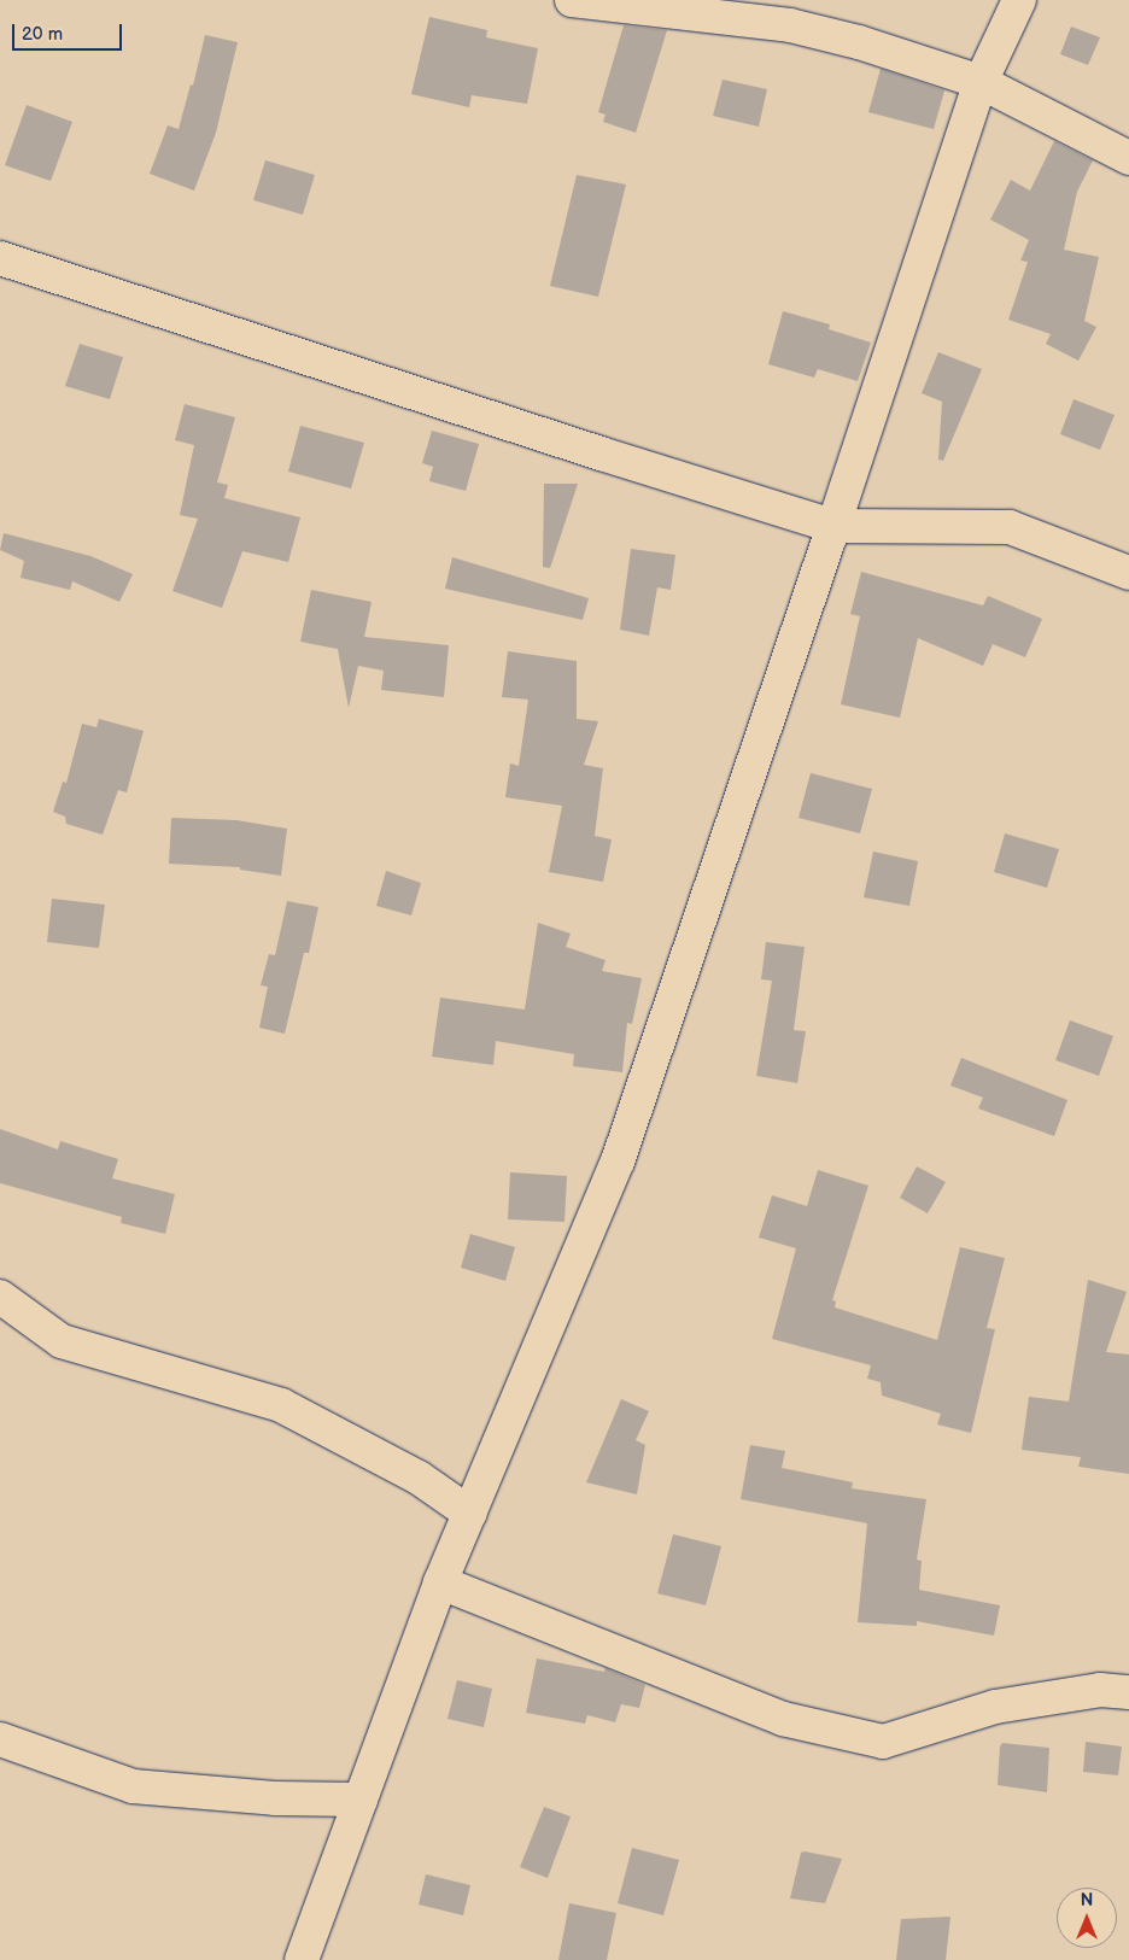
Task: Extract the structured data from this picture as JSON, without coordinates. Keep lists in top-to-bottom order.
{
  "scale_bar": "20 m",
  "north": "top"
}
